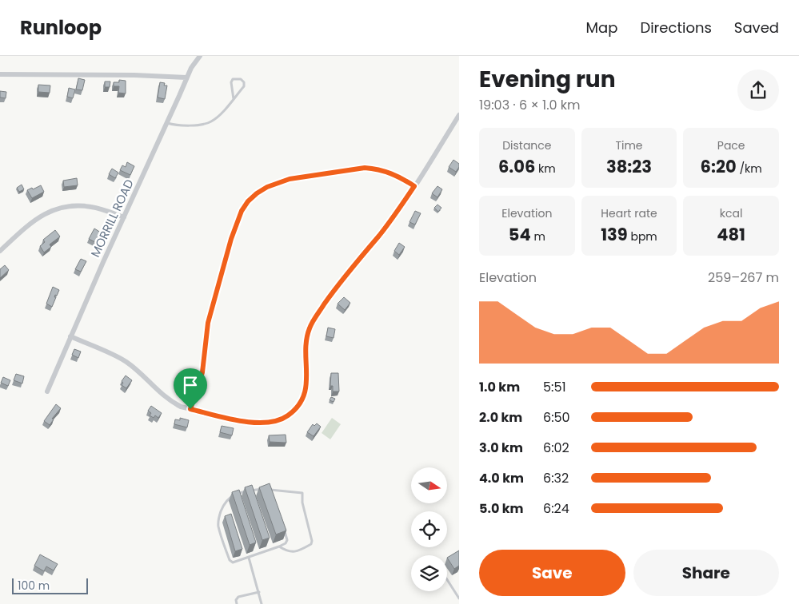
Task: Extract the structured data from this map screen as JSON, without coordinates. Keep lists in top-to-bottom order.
{
  "streets": {
    "street": ["MORRILL ROAD"]
  },
  "scale_bar": "100 m",
  "north": "right",
  "page": {
    "header": "Runloop",
    "nav": ["Map", "Directions", "Saved"],
    "heading": ["Evening run", "19:03 · 6 × 1.0 km"],
    "stats": [
      ["Distance", "6.06 km"],
      ["Time", "38:23"],
      ["Pace", "6:20 /km"],
      ["Elevation", "54 m"],
      ["Heart rate", "139 bpm"],
      ["kcal", "481"]
    ],
    "chart": ["Elevation", "259–267 m"],
    "list": [
      {
        "name": "1.0 km",
        "note": "5:51"
      },
      {
        "name": "2.0 km",
        "note": "6:50"
      },
      {
        "name": "3.0 km",
        "note": "6:02"
      },
      {
        "name": "4.0 km",
        "note": "6:32"
      },
      {
        "name": "5.0 km",
        "note": "6:24"
      }
    ],
    "buttons": ["Save", "Share"],
    "scale": "100 m"
  }
}
